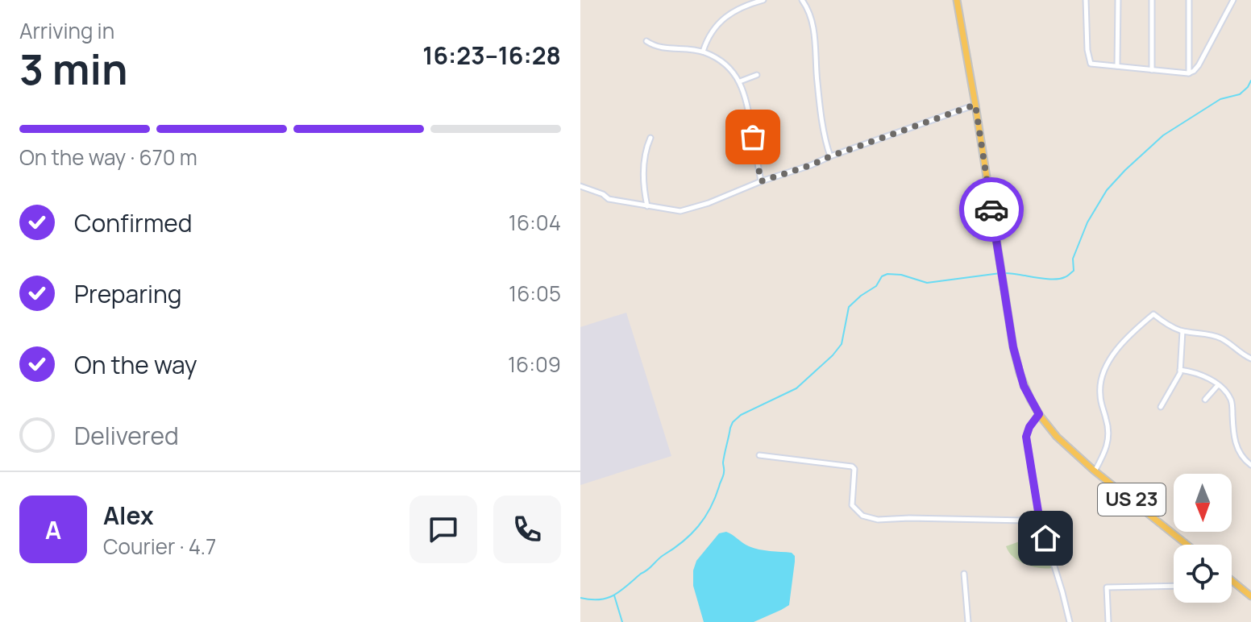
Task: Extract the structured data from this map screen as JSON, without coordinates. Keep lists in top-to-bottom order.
{
  "streets": {
    "main road": ["US 23"]
  },
  "north": "bottom",
  "page": {
    "heading": ["3 min", "Arriving in", "16:23–16:28"],
    "panel": ["Alex", "Courier · 4.7"],
    "bar": "On the way · 670 m",
    "list": [
      ["Confirmed", "16:04"],
      ["Preparing", "16:05"],
      ["On the way", "16:09"],
      "Delivered"
    ],
    "round": "A"
  }
}
